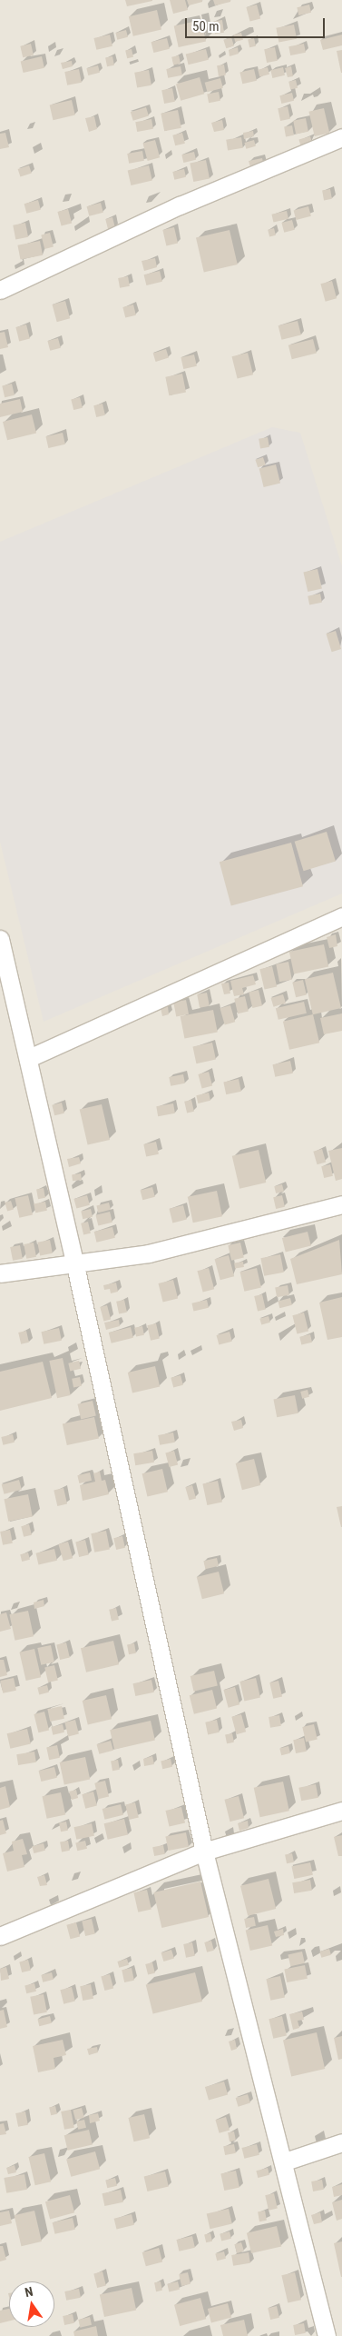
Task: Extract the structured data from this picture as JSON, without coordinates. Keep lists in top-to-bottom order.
{
  "scale_bar": "50 m",
  "north": "top"
}
